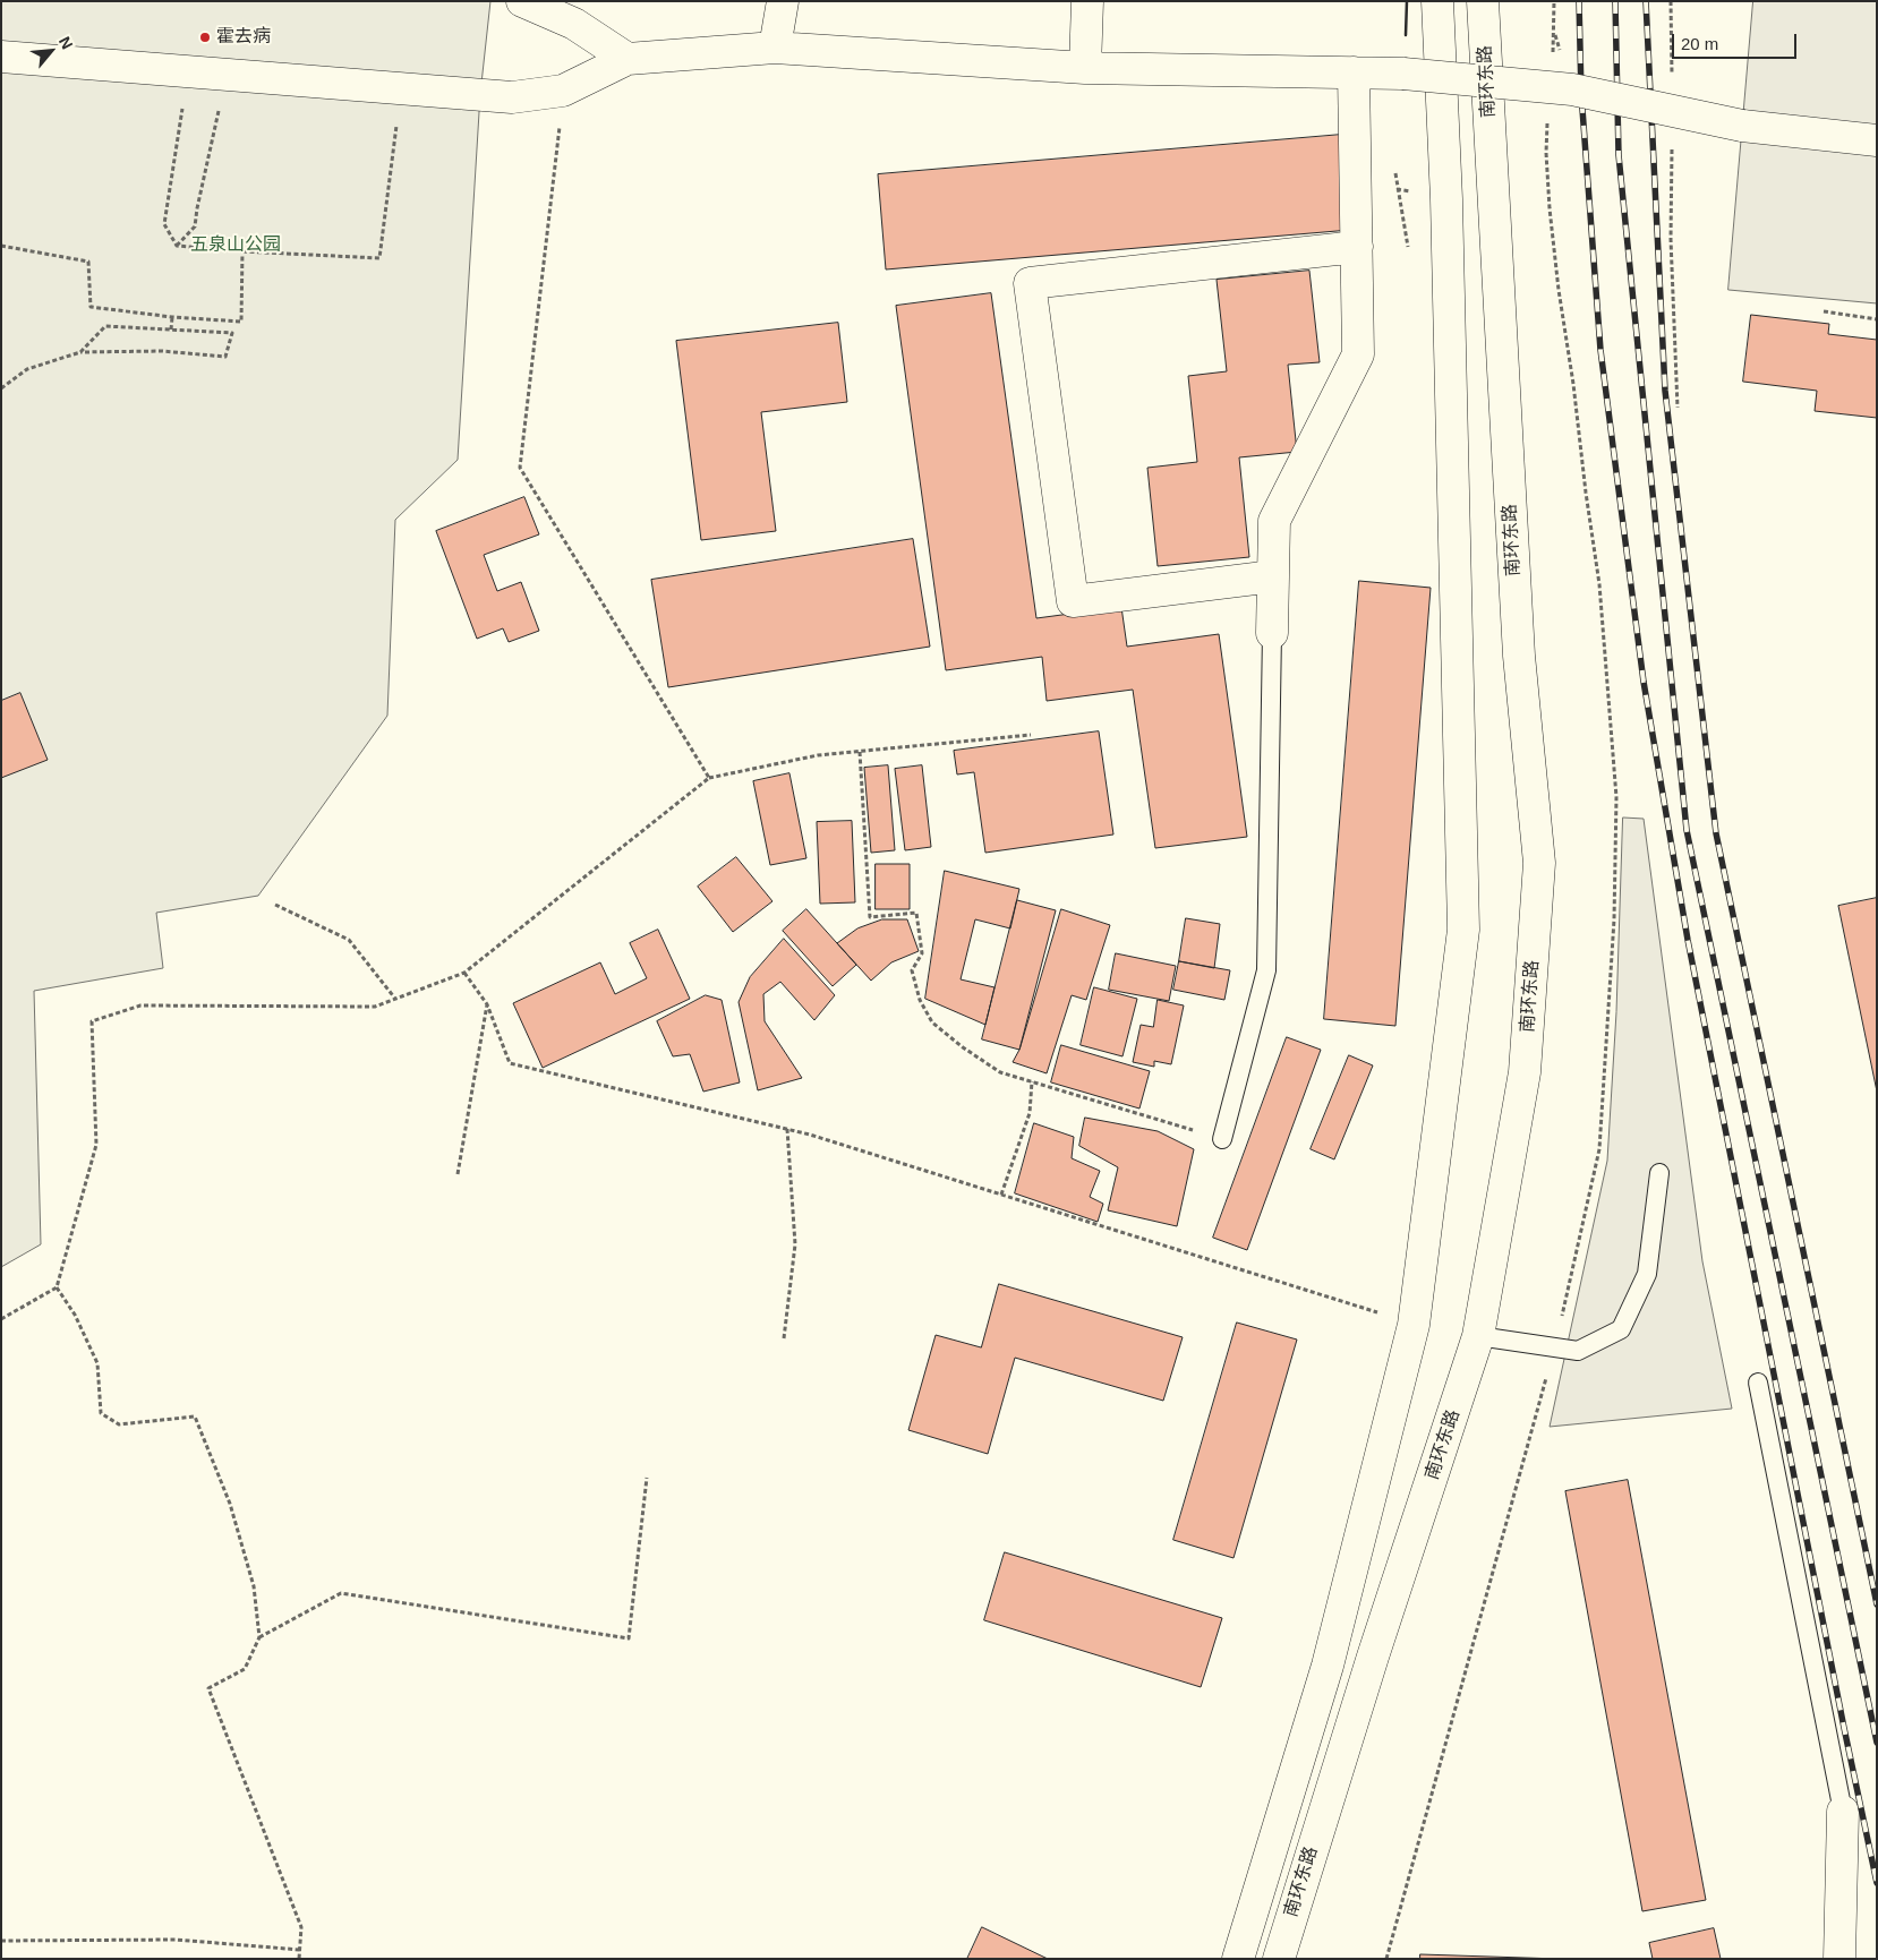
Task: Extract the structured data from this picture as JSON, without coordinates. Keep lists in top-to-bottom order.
{
  "streets": {
    "main road": ["南环东路"]
  },
  "parks": ["五泉山公园"],
  "places": ["霍去病"],
  "scale_bar": "20 m",
  "north": "top right"
}
